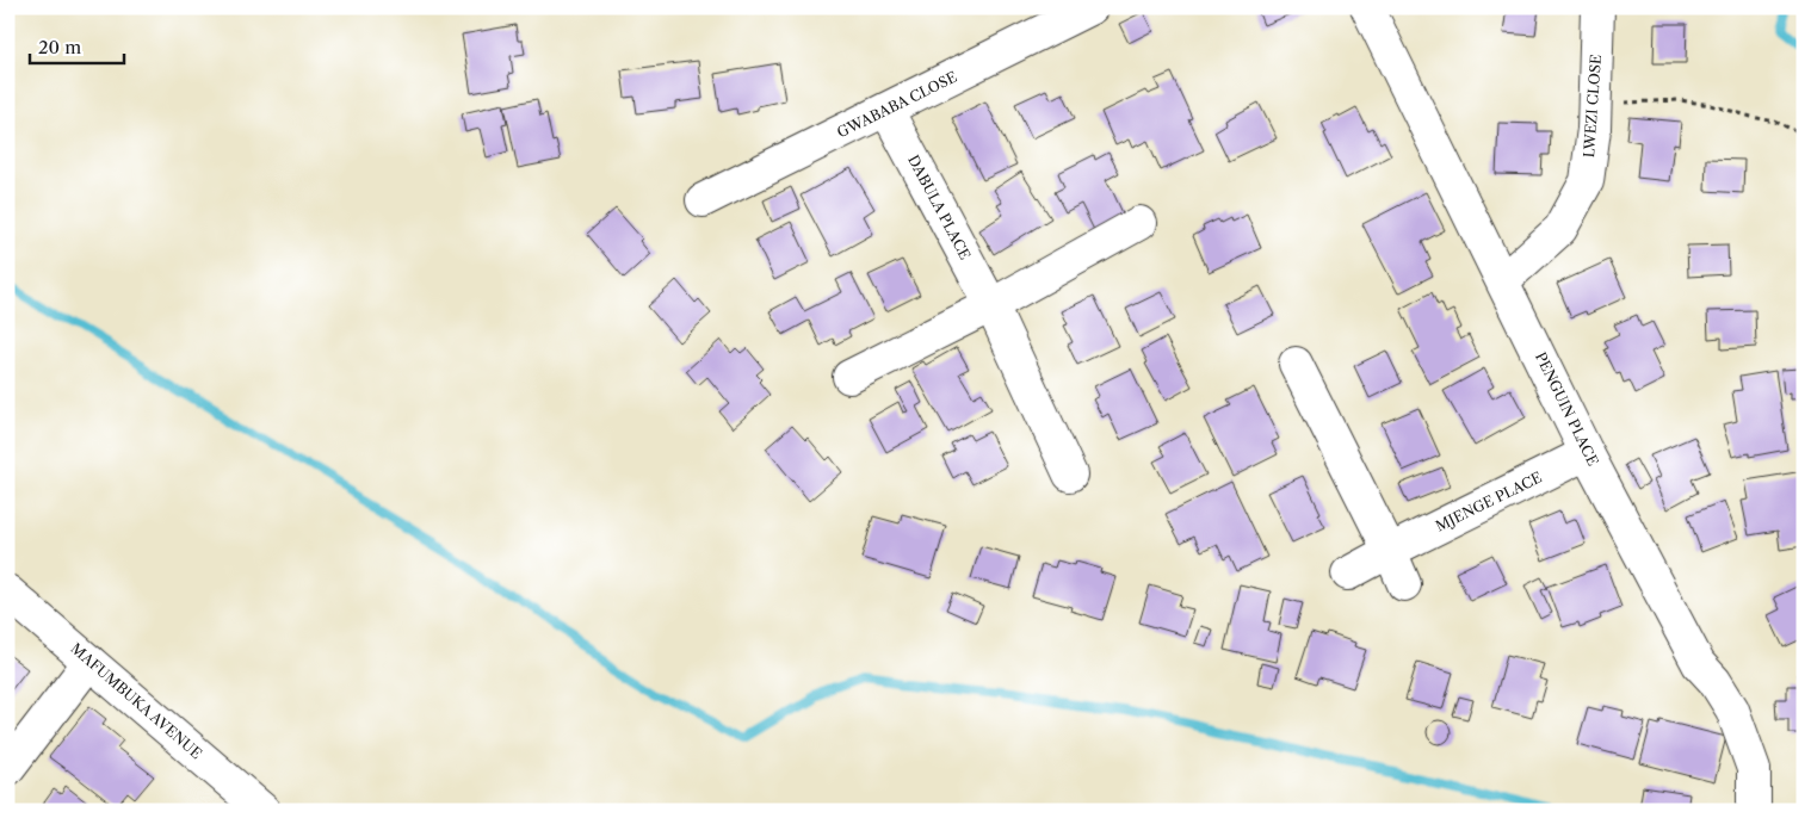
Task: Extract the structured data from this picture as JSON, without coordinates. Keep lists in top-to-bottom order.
{
  "streets": {
    "street": [
      "GWABABA CLOSE",
      "LWEZI CLOSE",
      "DABULA PLACE",
      "PENGUIN PLACE",
      "MJENGE PLACE",
      "MAFUMBUKA AVENUE"
    ]
  },
  "crossings": [
    ["GWABABA CLOSE", "DABULA PLACE"],
    ["LWEZI CLOSE", "PENGUIN PLACE"],
    ["PENGUIN PLACE", "MJENGE PLACE"]
  ],
  "scale_bar": "20 m"
}
